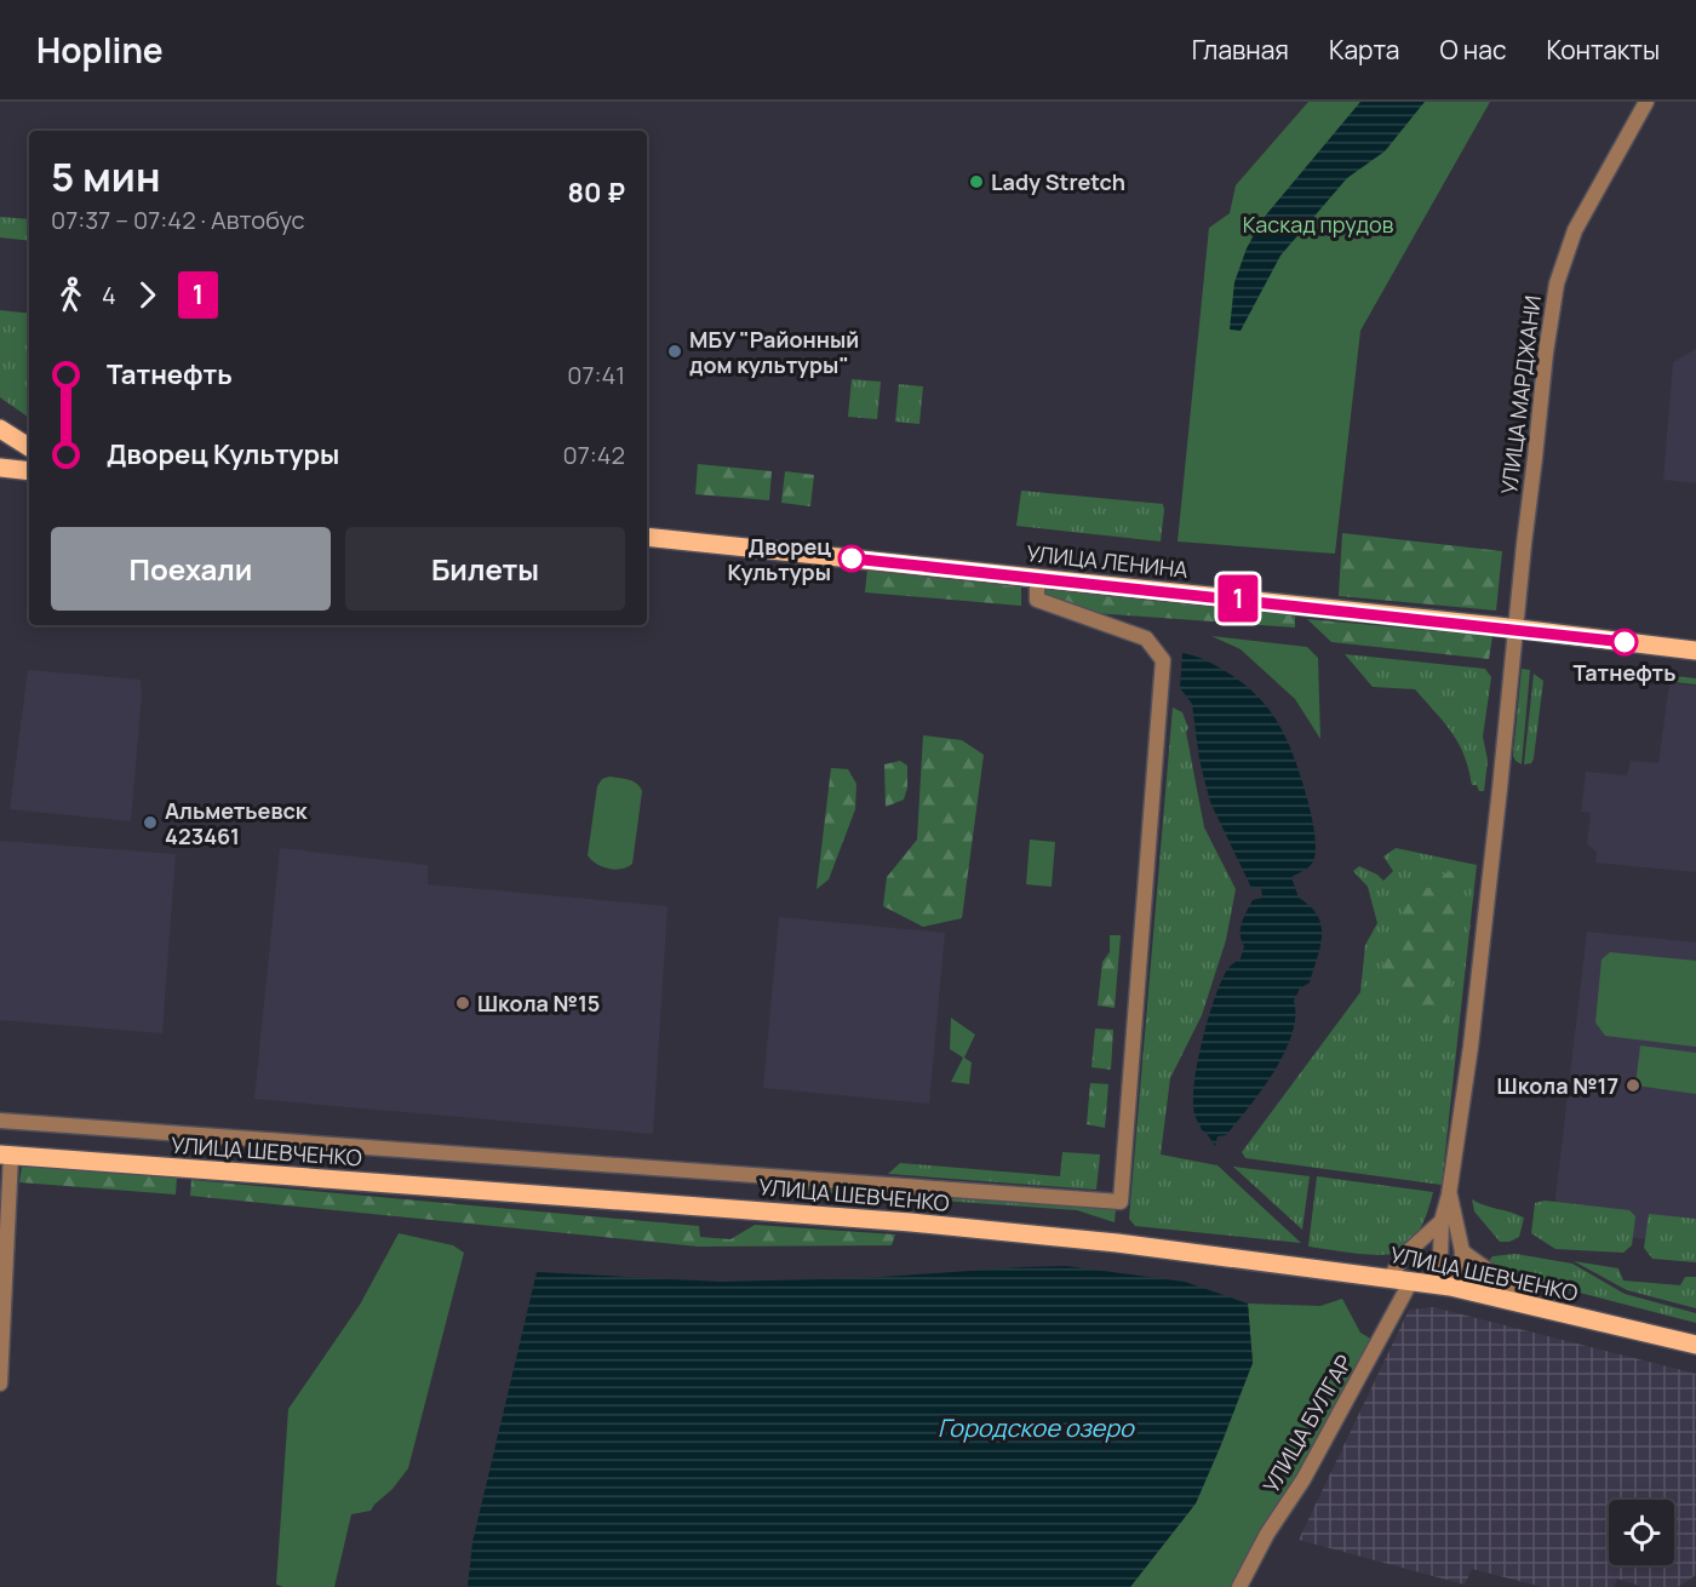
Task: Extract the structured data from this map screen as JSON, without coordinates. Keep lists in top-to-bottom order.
{
  "streets": {
    "main road": ["УЛИЦА ЛЕНИНА", "УЛИЦА ШЕВЧЕНКО"],
    "street": ["УЛИЦА МАРДЖАНИ", "УЛИЦА БУЛГАР"]
  },
  "crossings": [
    ["УЛИЦА МАРДЖАНИ", "УЛИЦА ЛЕНИНА"],
    ["УЛИЦА МАРДЖАНИ", "УЛИЦА ШЕВЧЕНКО"],
    ["УЛИЦА ШЕВЧЕНКО", "УЛИЦА БУЛГАР"]
  ],
  "water": ["Городское озеро"],
  "parks": ["Каскад прудов"],
  "places": [
    "Lady Stretch",
    "МБУ \"Районный дом культуры\"",
    "Дворец Культуры",
    "Татнефть",
    "Альметьевск 423461",
    "Школа №15",
    "Школа №17"
  ],
  "lines": ["bus line 1"],
  "page": {
    "header": "Hopline",
    "nav": [
      "Главная",
      "Карта",
      "О нас",
      "Контакты"
    ],
    "on_map": "1",
    "heading": ["5 мин", "07:37 – 07:42 · Автобус", "80 ₽"],
    "legs": ["4", "1"],
    "list": [
      {
        "name": "Татнефть",
        "value": "07:41"
      },
      {
        "name": "Дворец Культуры",
        "value": "07:42"
      }
    ],
    "buttons": ["Поехали", "Билеты"]
  }
}
